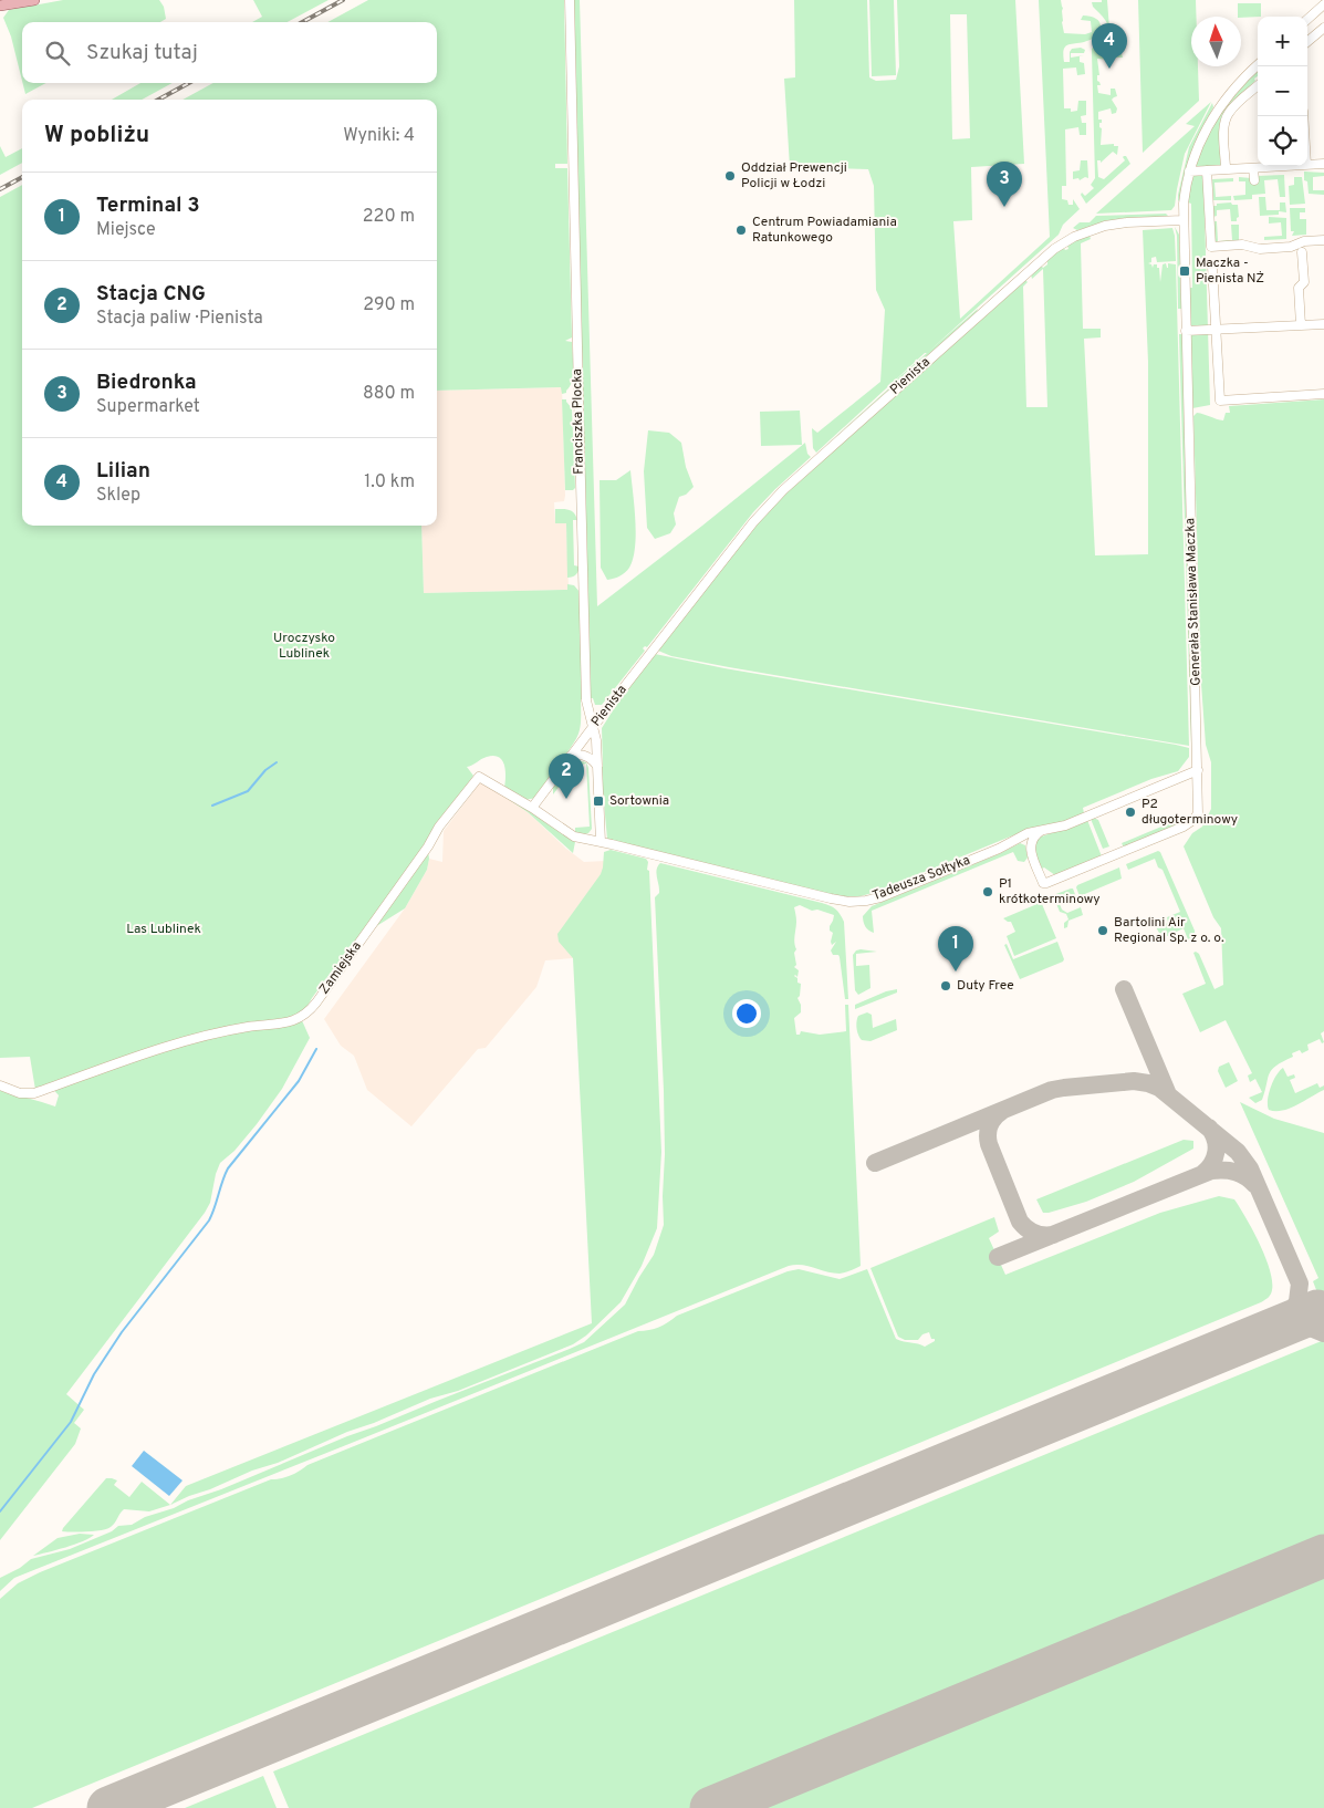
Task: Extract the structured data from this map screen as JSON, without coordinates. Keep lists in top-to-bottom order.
{
  "streets": {
    "street": [
      "Pienista",
      "Franciszka Plocka",
      "Generała Stanisława Maczka",
      "Tadeusza Sołtyka",
      "Zamiejska"
    ]
  },
  "crossings": [
    ["Pienista", "Franciszka Plocka"],
    ["Pienista", "Generała Stanisława Maczka"],
    ["Pienista", "Zamiejska"],
    ["Franciszka Plocka", "Tadeusza Sołtyka"],
    ["Franciszka Plocka", "Zamiejska"],
    ["Generała Stanisława Maczka", "Tadeusza Sołtyka"],
    ["Tadeusza Sołtyka", "Zamiejska"]
  ],
  "parks": ["Uroczysko Lublinek", "Las Lublinek"],
  "places": {
    "other": [
      "Oddział Prewencji Policji w Łodzi",
      "Centrum Powiadamiania Ratunkowego",
      "P2 długoterminowy",
      "P1 krótkoterminowy",
      "Bartolini Air Regional Sp. z o. o.",
      "Duty Free"
    ],
    "transit": ["Maczka - Pienista NŻ", "Sortownia"]
  },
  "north": "top",
  "page": {
    "map_buttons": ["+", "−"],
    "search": "Szukaj tutaj",
    "pins": [
      "4",
      "3",
      "2",
      "1"
    ],
    "heading": ["W pobliżu", "Wyniki: 4"],
    "list": [
      {
        "mark": "1",
        "name": "Terminal 3",
        "note": "Miejsce",
        "value": "220 m"
      },
      {
        "mark": "2",
        "name": "Stacja CNG",
        "note": "Stacja paliw · Pienista",
        "value": "290 m"
      },
      {
        "mark": "3",
        "name": "Biedronka",
        "note": "Supermarket",
        "value": "880 m"
      },
      {
        "mark": "4",
        "name": "Lilian",
        "note": "Sklep",
        "value": "1.0 km"
      }
    ]
  }
}
